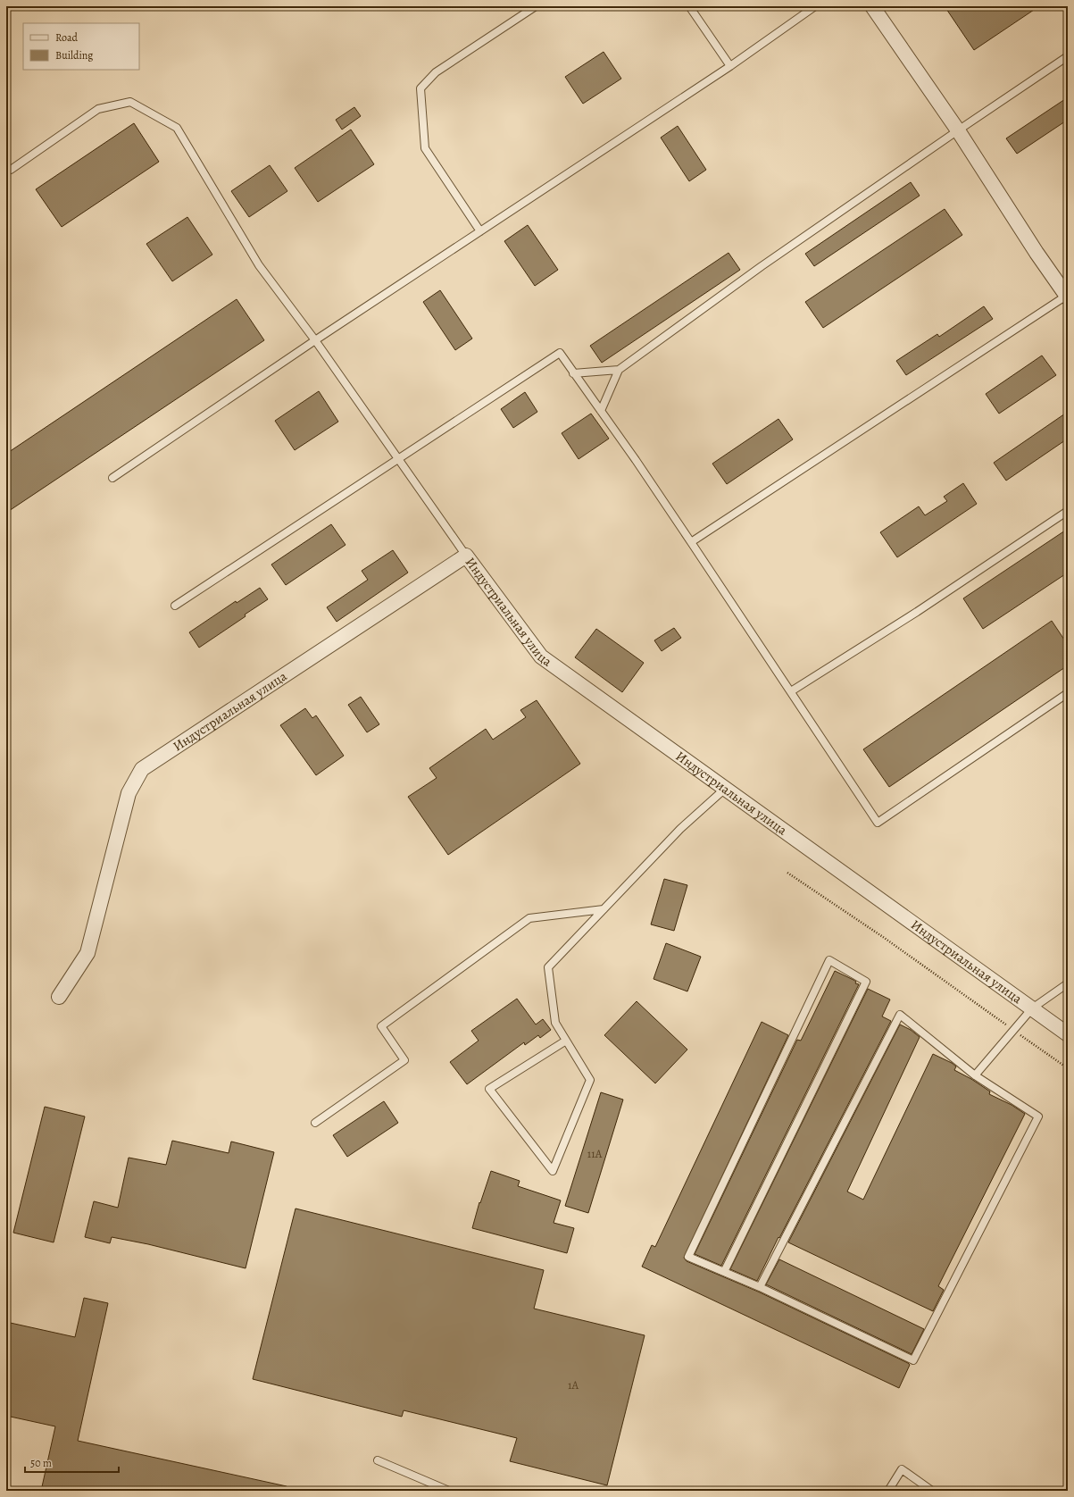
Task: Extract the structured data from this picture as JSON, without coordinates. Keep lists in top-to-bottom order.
{
  "streets": {
    "street": ["Индустриальная улица"]
  },
  "house_numbers": ["11А", "1А"],
  "legend": ["Road", "Building"],
  "scale_bar": "50 m"
}
